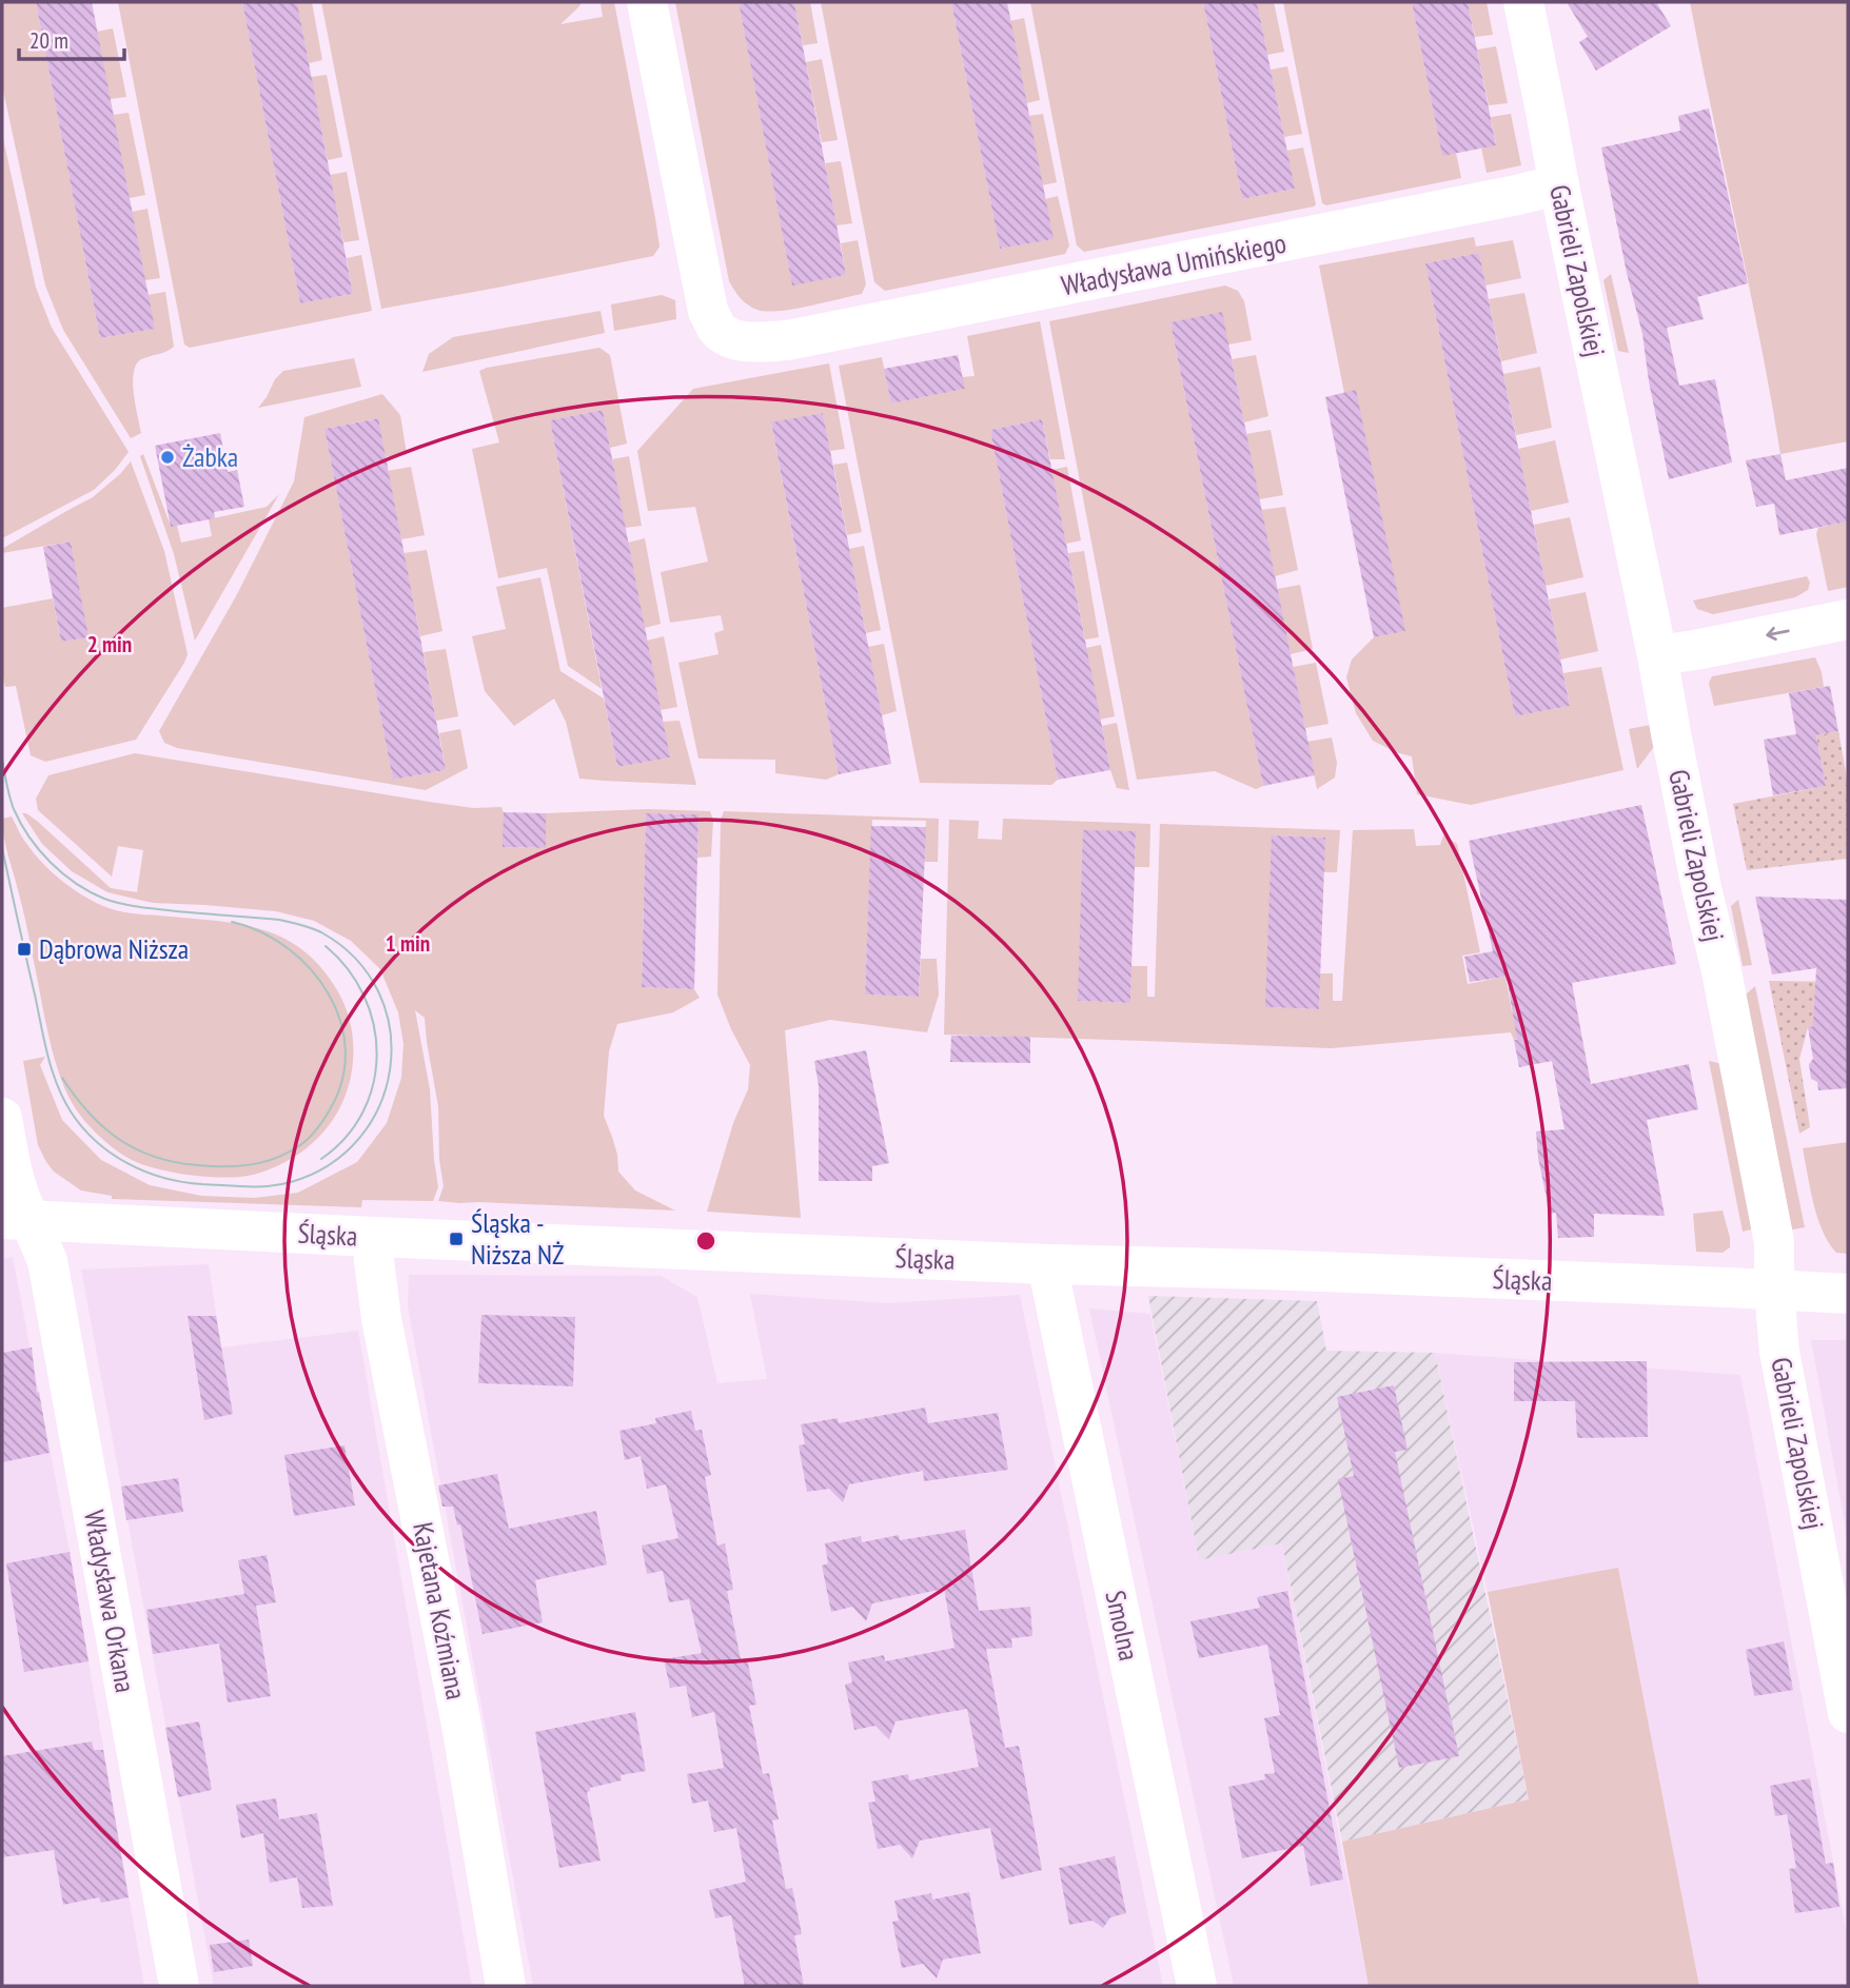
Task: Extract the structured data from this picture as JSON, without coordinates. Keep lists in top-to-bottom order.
{
  "streets": {
    "street": [
      "Władysława Umińskiego",
      "Gabrieli Zapolskiej",
      "Śląska",
      "Władysława Orkana",
      "Kajetana Koźmiana",
      "Smolna"
    ]
  },
  "crossings": [
    ["Władysława Umińskiego", "Gabrieli Zapolskiej"],
    ["Gabrieli Zapolskiej", "Śląska"],
    ["Śląska", "Władysława Orkana"],
    ["Śląska", "Kajetana Koźmiana"],
    ["Śląska", "Smolna"]
  ],
  "places": {
    "other": ["Żabka"],
    "transit": ["Dąbrowa Niższa", "Śląska - Niższa NŻ"]
  },
  "scale_bar": "20 m",
  "rings": ["2 min", "1 min"]
}
